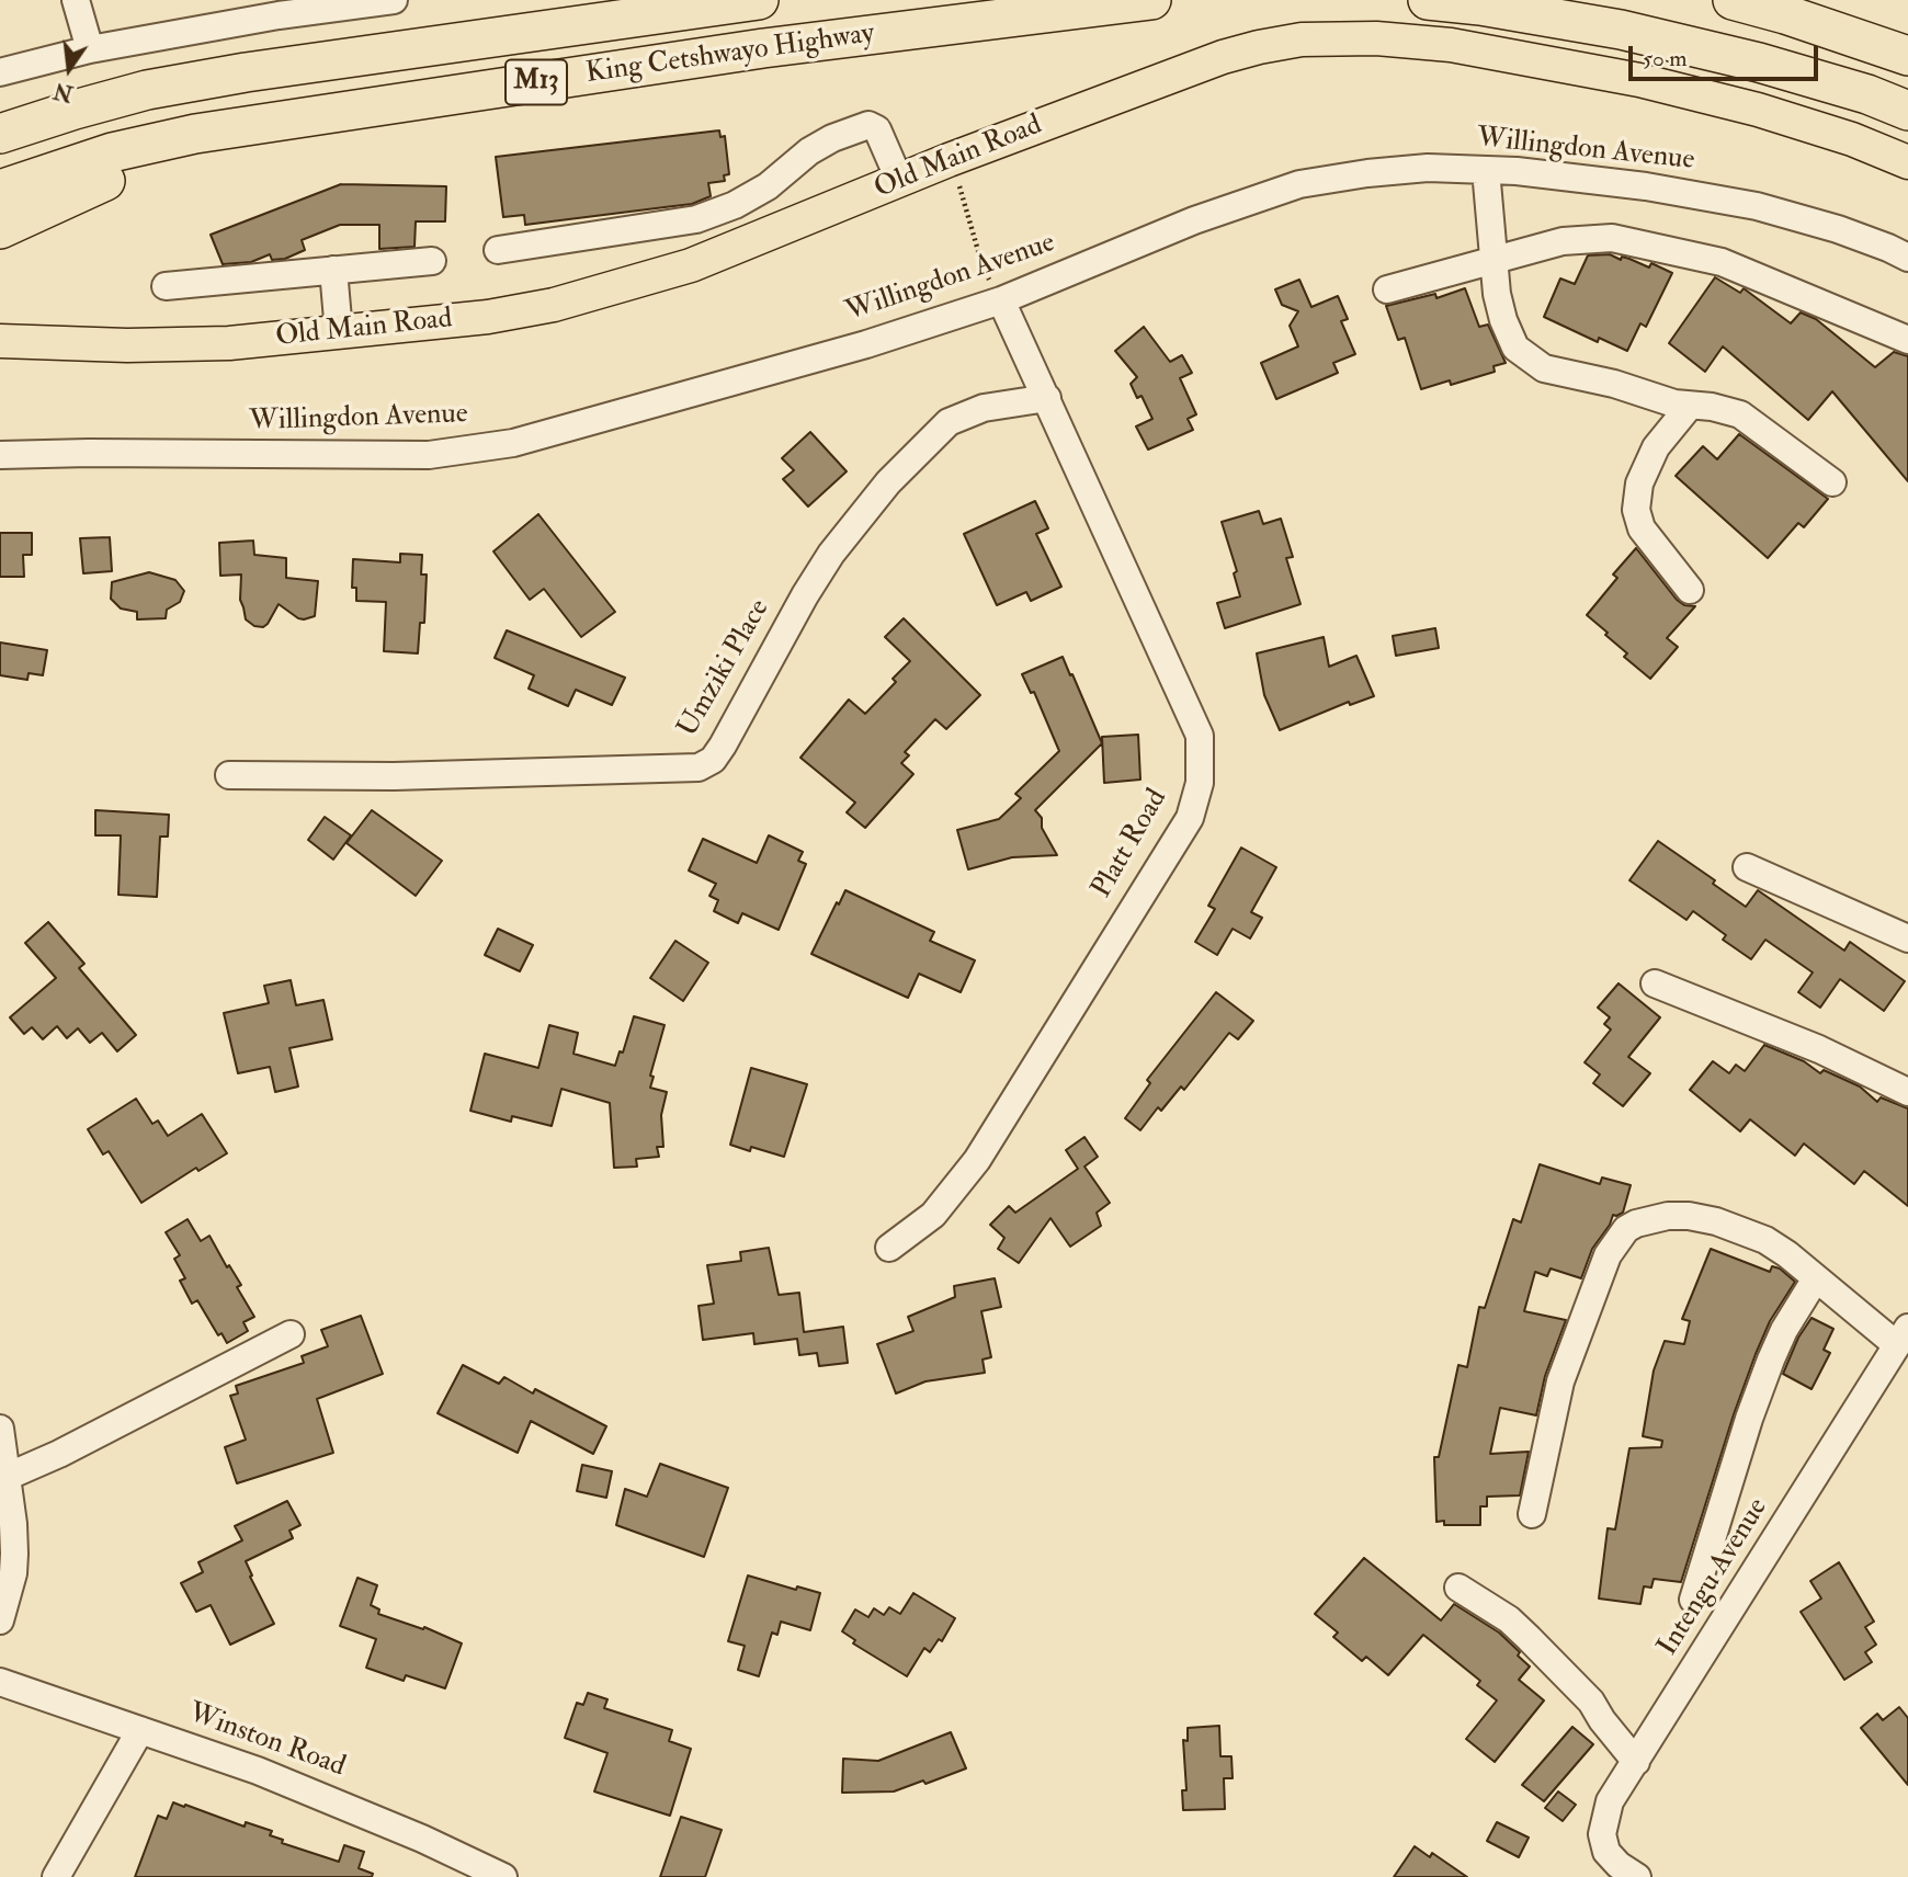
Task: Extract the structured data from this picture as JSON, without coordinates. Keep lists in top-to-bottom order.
{
  "streets": {
    "highway": ["King Cetshwayo Highway", "M13"],
    "main road": ["Old Main Road"],
    "street": [
      "Willingdon Avenue",
      "Umziki Place",
      "Platt Road",
      "Intengu Avenue",
      "Winston Road"
    ]
  },
  "crossings": [
    ["Willingdon Avenue", "Platt Road"],
    ["Umziki Place", "Platt Road"]
  ],
  "scale_bar": "50 m",
  "north": "bottom"
}
